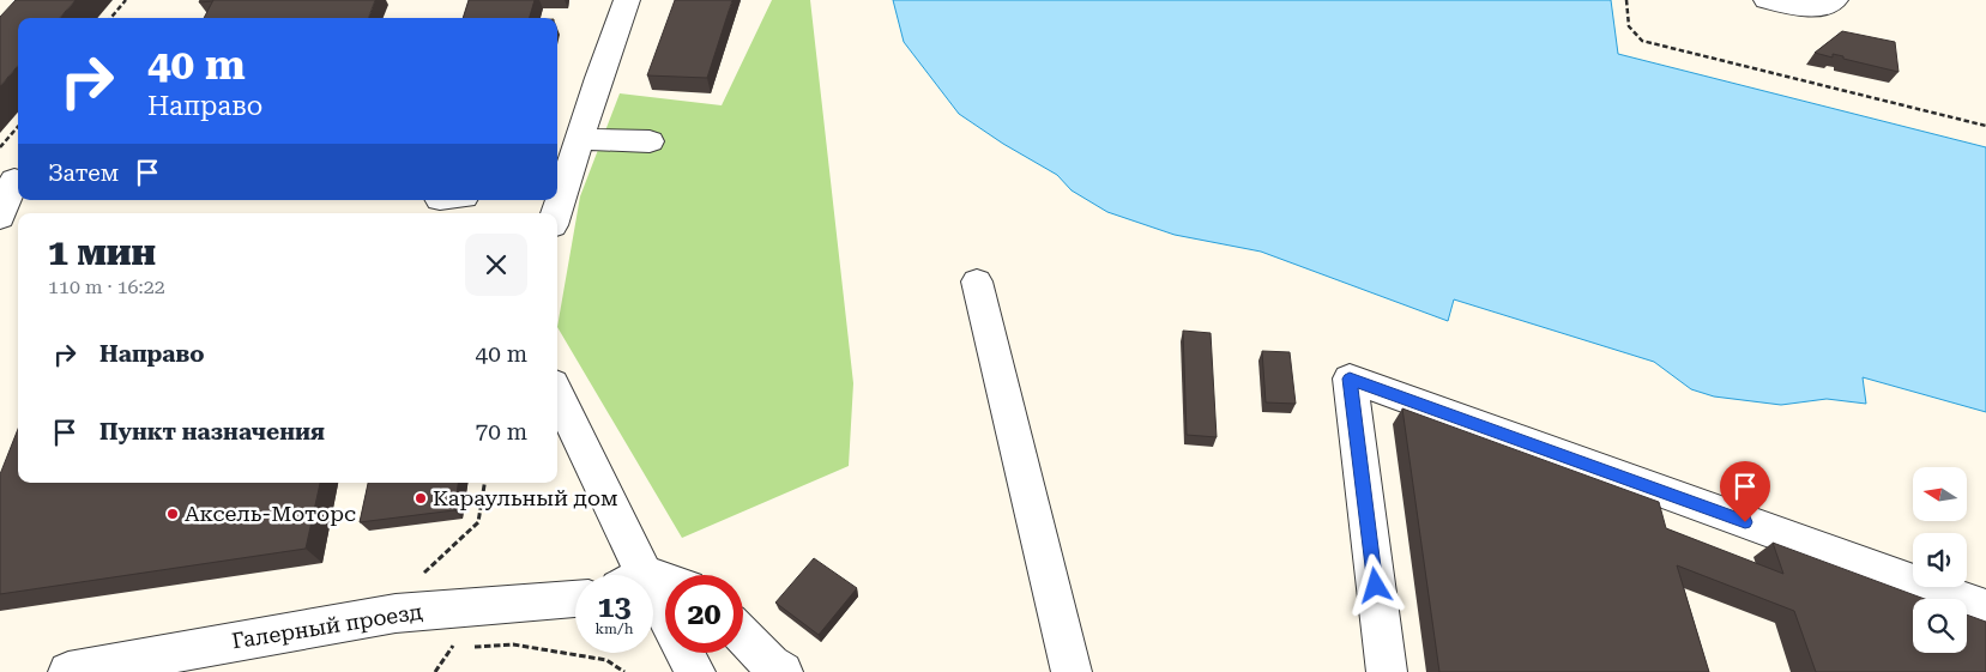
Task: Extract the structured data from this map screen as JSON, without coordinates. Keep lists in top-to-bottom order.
{
  "streets": {
    "street": ["Галерный проезд"]
  },
  "places": ["Караульный дом", "Аксель-Моторс"],
  "north": "left",
  "page": {
    "turn": ["40 m", "Направо"],
    "then": "Затем",
    "heading": ["1 мин", "110 m · 16:22"],
    "list": [
      {
        "name": "Направо",
        "value": "40 m"
      },
      {
        "name": "Пункт назначения",
        "value": "70 m"
      }
    ],
    "speed": "13 km/h",
    "limit": "20"
  }
}
